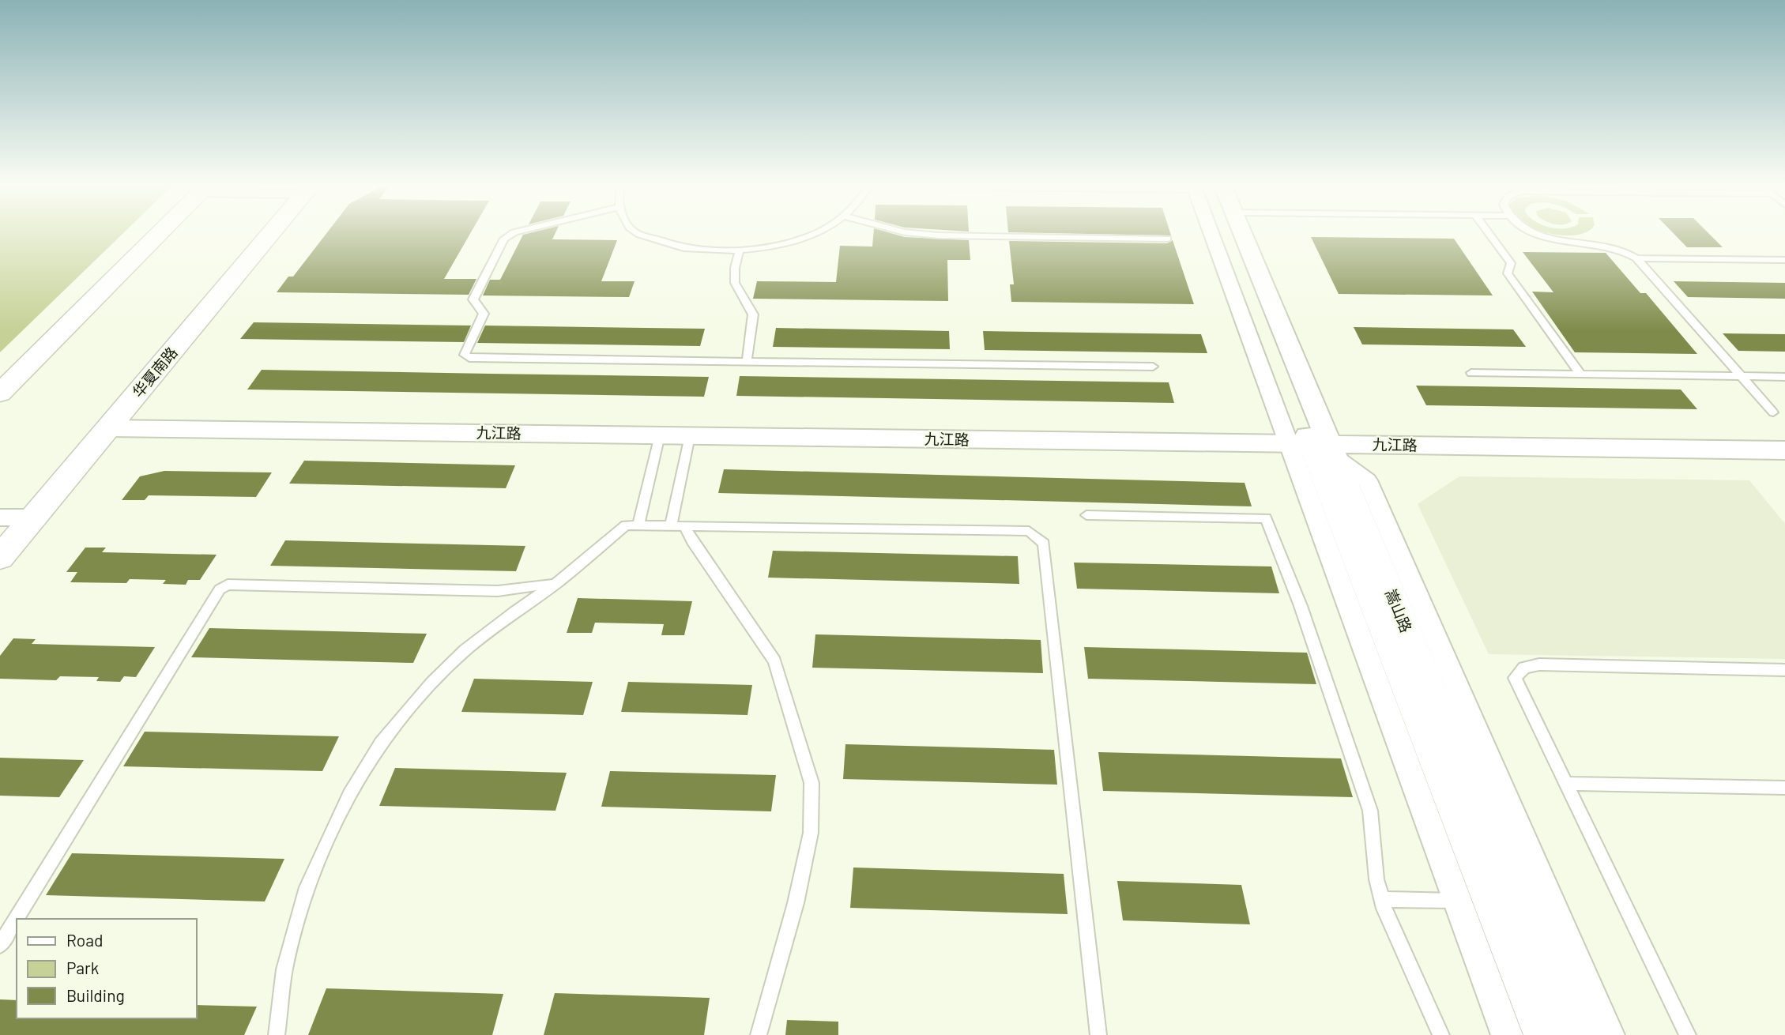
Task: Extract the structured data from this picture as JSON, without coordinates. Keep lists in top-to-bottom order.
{
  "streets": {
    "main road": ["华夏南路"],
    "street": ["九江路", "嵩山路"]
  },
  "crossings": [
    ["华夏南路", "九江路"],
    ["九江路", "嵩山路"]
  ],
  "legend": ["Road", "Park", "Building"]
}
